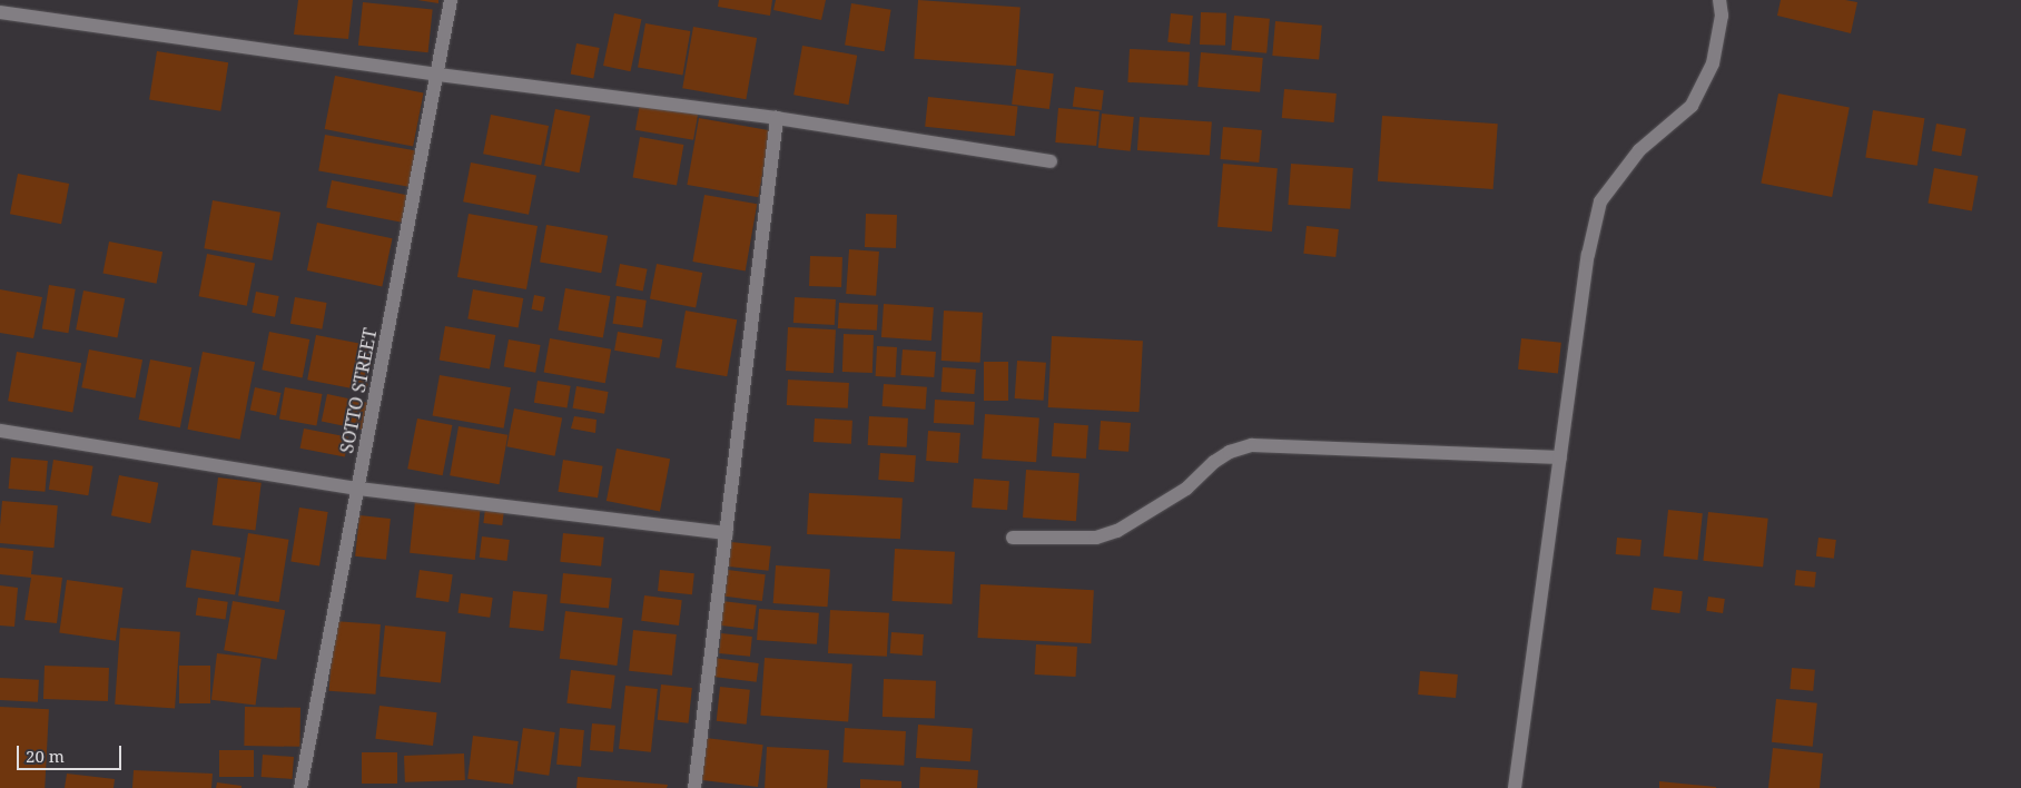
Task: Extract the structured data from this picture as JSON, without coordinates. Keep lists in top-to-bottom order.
{
  "streets": {
    "street": ["SOTTO STREET"]
  },
  "scale_bar": "20 m"
}
